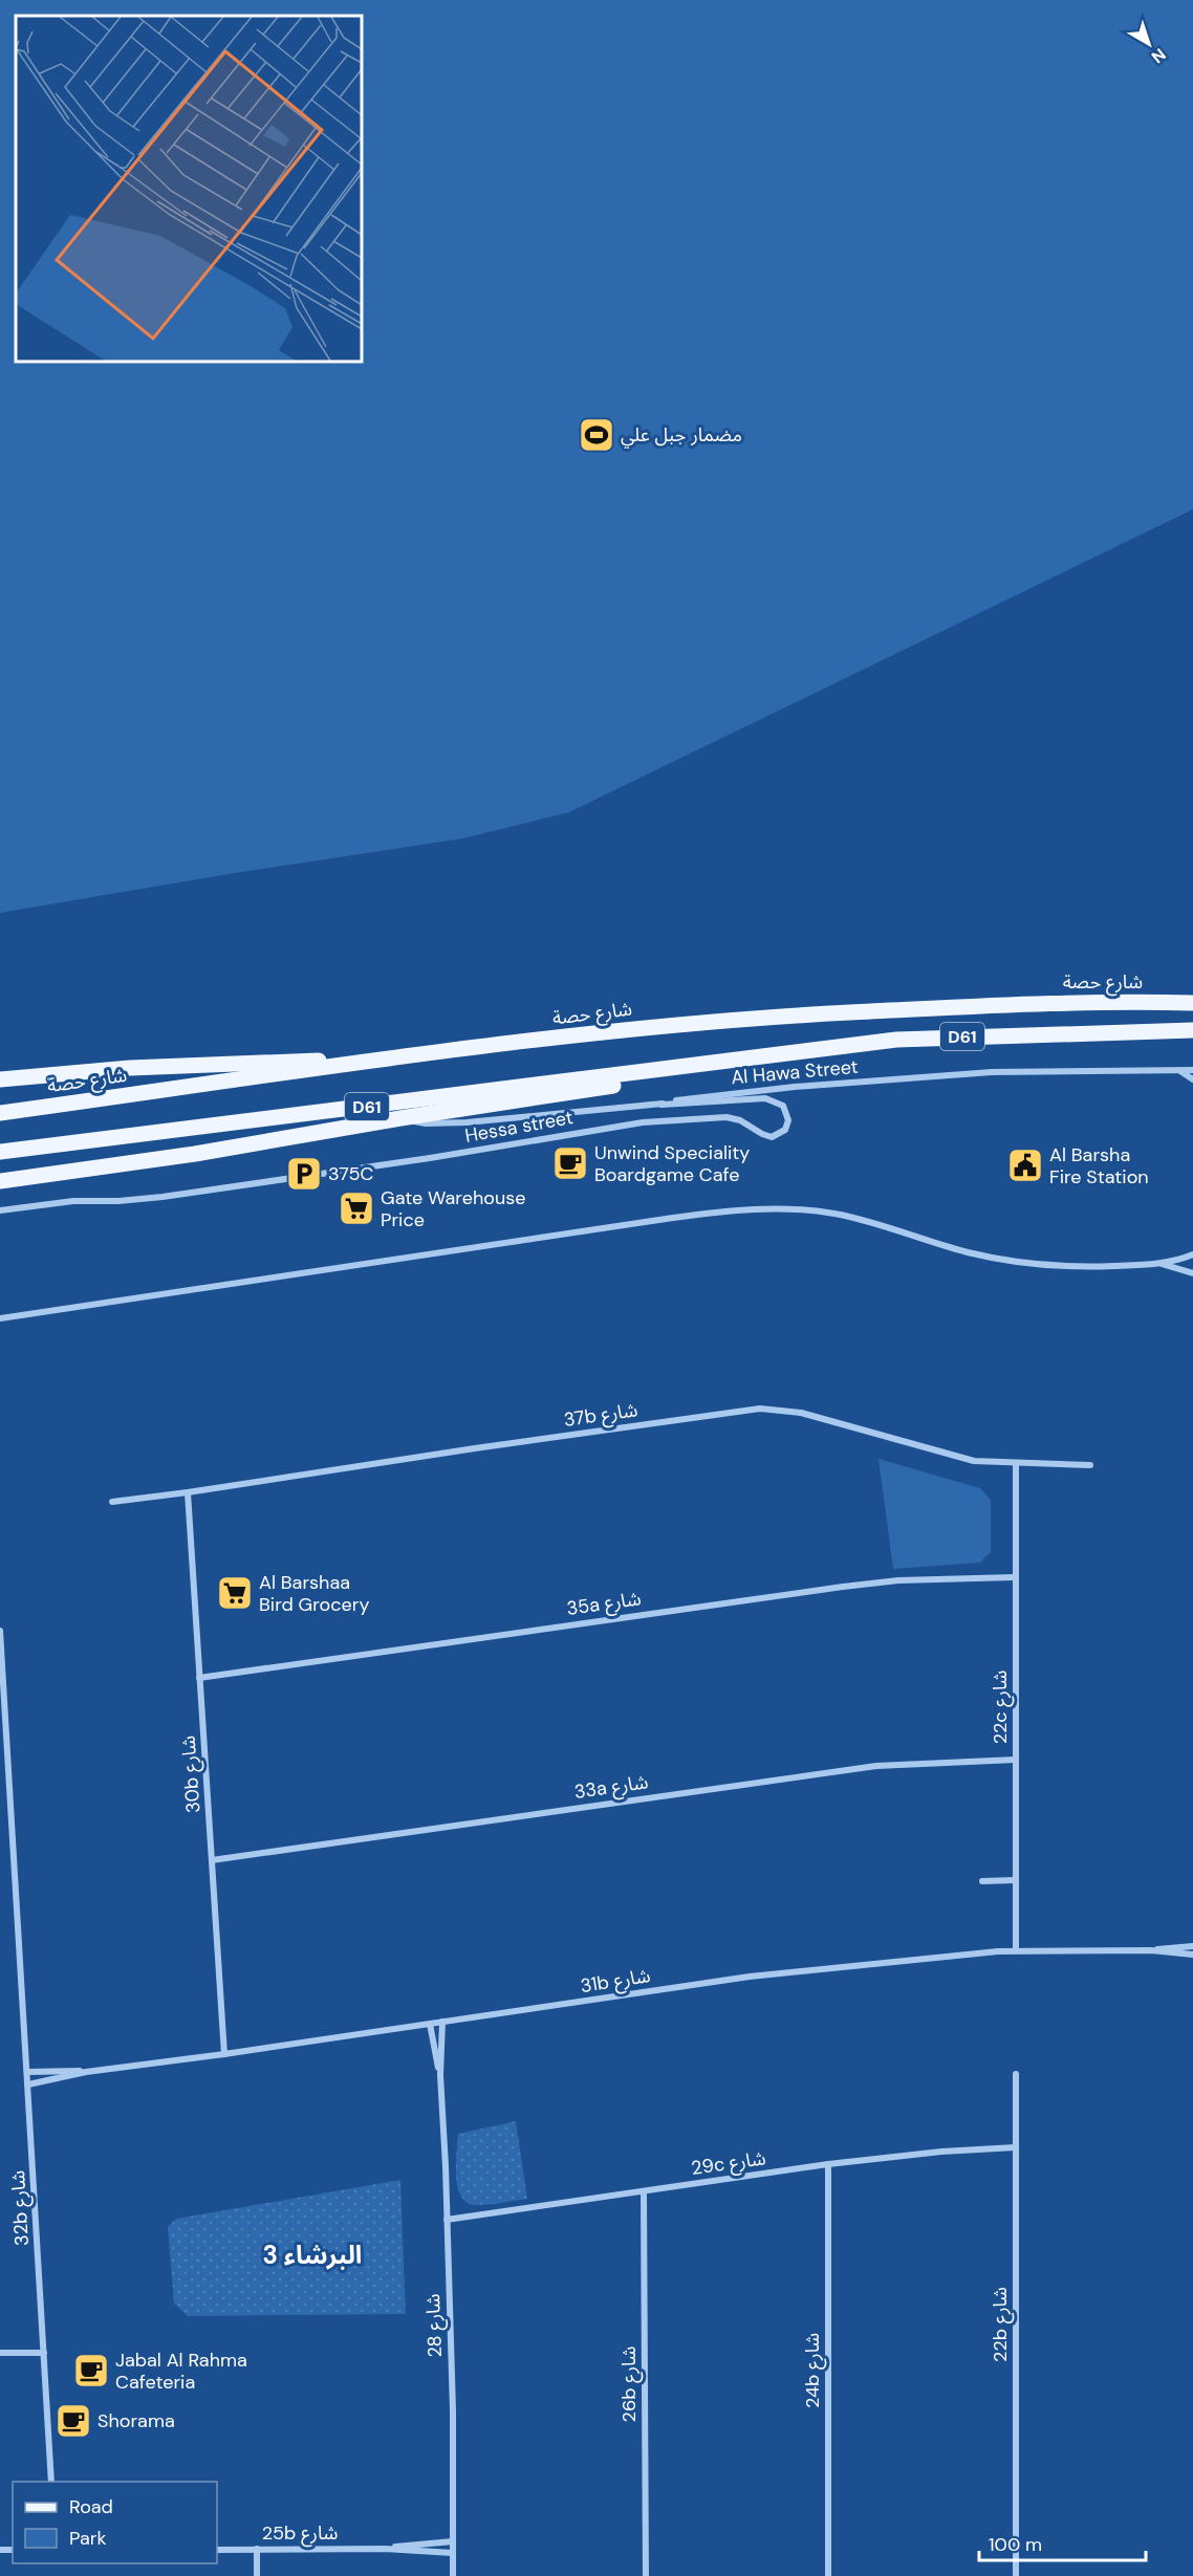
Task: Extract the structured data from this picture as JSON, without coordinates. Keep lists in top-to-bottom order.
{
  "streets": {
    "main road": ["شارع حصة", "D61"],
    "street": [
      "Al Hawa Street",
      "Hessa street",
      "37b شارع",
      "35a شارع",
      "22c شارع",
      "30b شارع",
      "33a شارع",
      "31b شارع",
      "29c شارع",
      "32b شارع",
      "22b شارع",
      "شارع 28",
      "24b شارع",
      "26b شارع",
      "25b شارع"
    ]
  },
  "crossings": [
    ["D61", "Al Hawa Street"],
    ["Al Hawa Street", "Hessa street"],
    ["37b شارع", "22c شارع"],
    ["37b شارع", "30b شارع"],
    ["35a شارع", "22c شارع"],
    ["35a شارع", "30b شارع"],
    ["22c شارع", "33a شارع"],
    ["22c شارع", "31b شارع"],
    ["30b شارع", "33a شارع"],
    ["30b شارع", "31b شارع"],
    ["31b شارع", "32b شارع"],
    ["31b شارع", "شارع 28"],
    ["29c شارع", "22b شارع"],
    ["29c شارع", "شارع 28"],
    ["29c شارع", "24b شارع"],
    ["29c شارع", "26b شارع"],
    ["شارع 28", "25b شارع"]
  ],
  "districts": ["البرشاء 3"],
  "places": {
    "sports": ["مضمار جبل علي"],
    "cafe": ["Unwind Speciality Boardgame Cafe", "Jabal Al Rahma Cafeteria", "Shorama"],
    "public building": ["Al Barsha Fire Station"],
    "parking": ["375C"],
    "supermarket": ["Gate Warehouse Price", "Al Barshaa Bird Grocery"]
  },
  "legend": ["Road", "Park"],
  "scale_bar": "100 m",
  "north": "bottom right"
}
